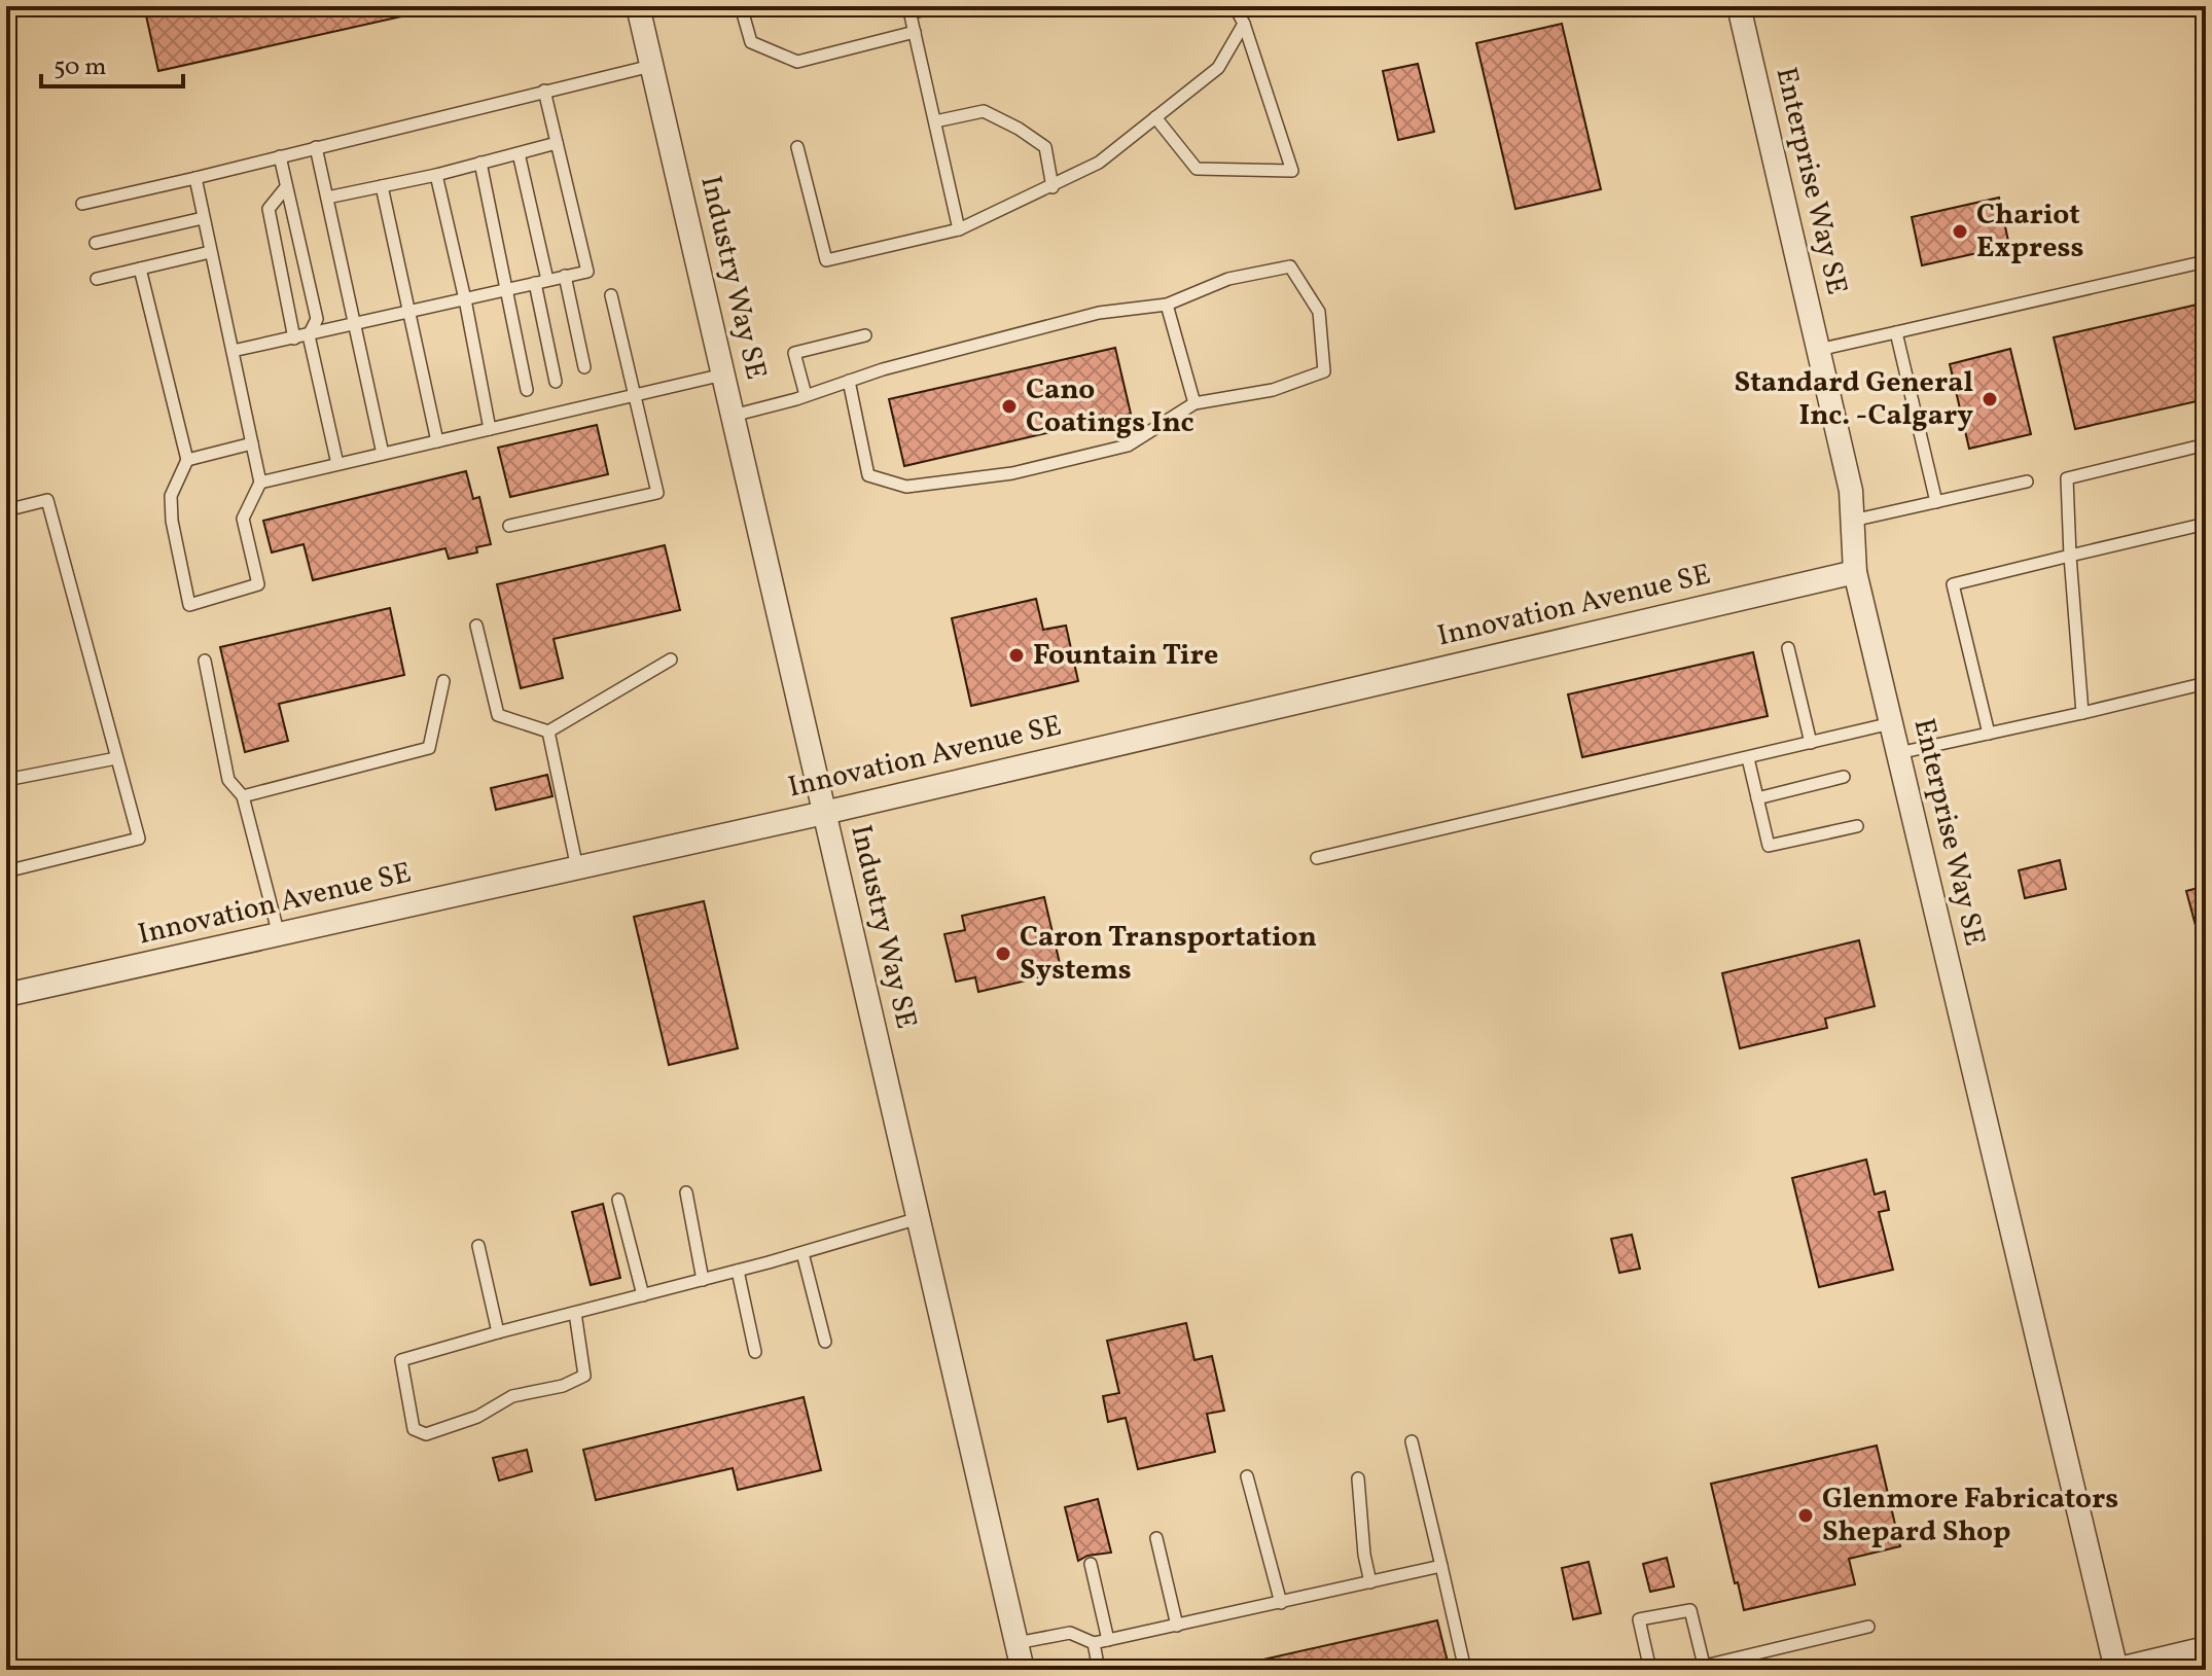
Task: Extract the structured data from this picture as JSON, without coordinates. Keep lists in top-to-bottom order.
{
  "streets": {
    "street": ["Enterprise Way SE", "Industry Way SE", "Innovation Avenue SE"]
  },
  "crossings": [
    ["Enterprise Way SE", "Innovation Avenue SE"],
    ["Industry Way SE", "Innovation Avenue SE"]
  ],
  "places": [
    "Chariot Express",
    "Standard General Inc. -Calgary",
    "Cano Coatings Inc",
    "Fountain Tire",
    "Caron Transportation Systems",
    "Glenmore Fabricators Shepard Shop"
  ],
  "scale_bar": "50 m"
}
